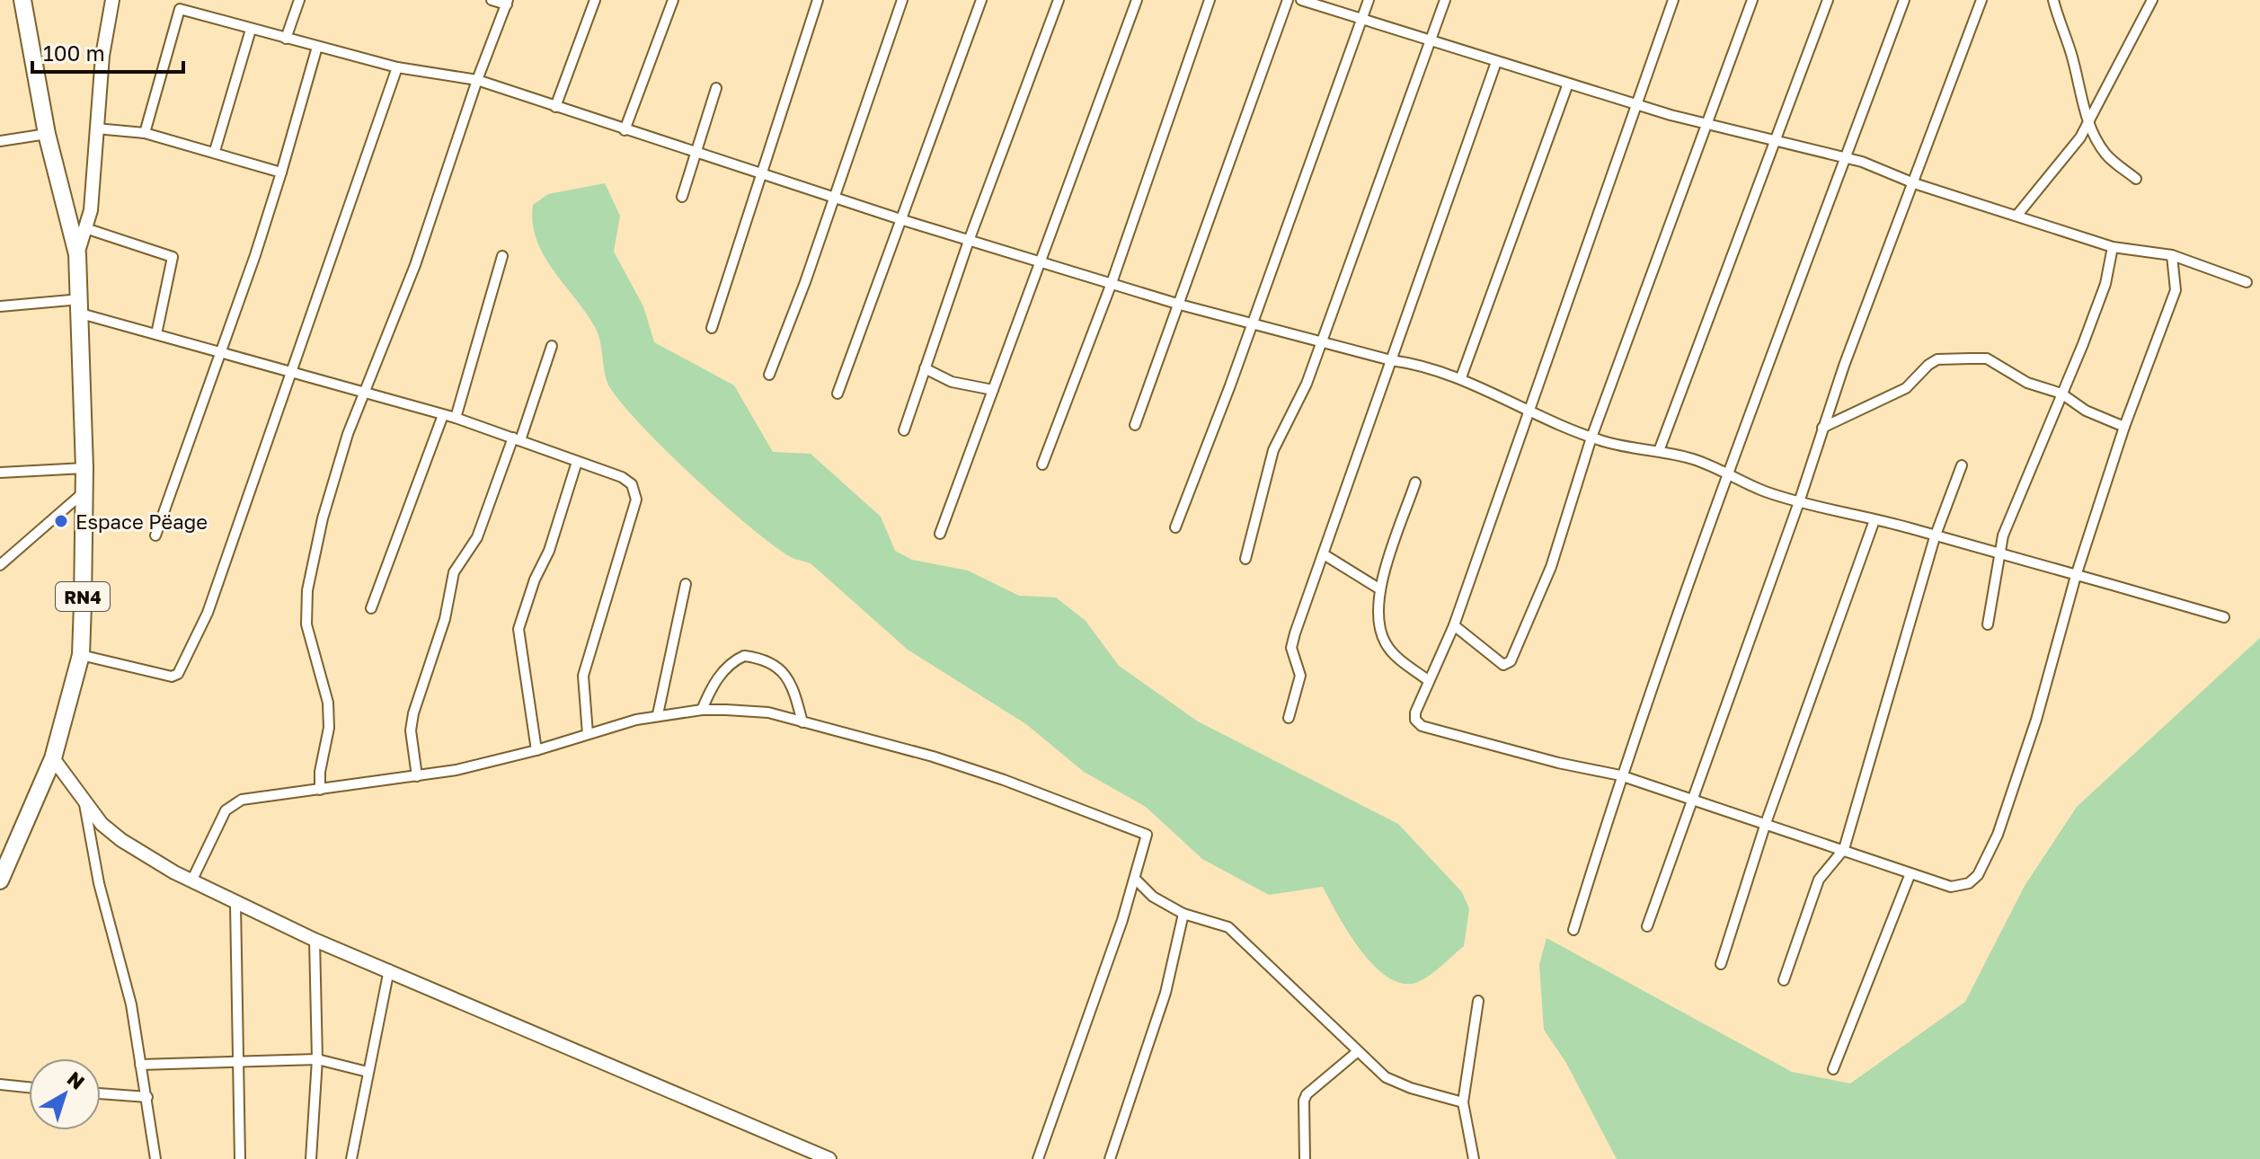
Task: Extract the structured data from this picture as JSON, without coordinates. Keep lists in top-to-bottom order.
{
  "streets": {
    "highway": ["RN4"]
  },
  "places": ["Espace Pëage"],
  "scale_bar": "100 m",
  "north": "top right"
}
